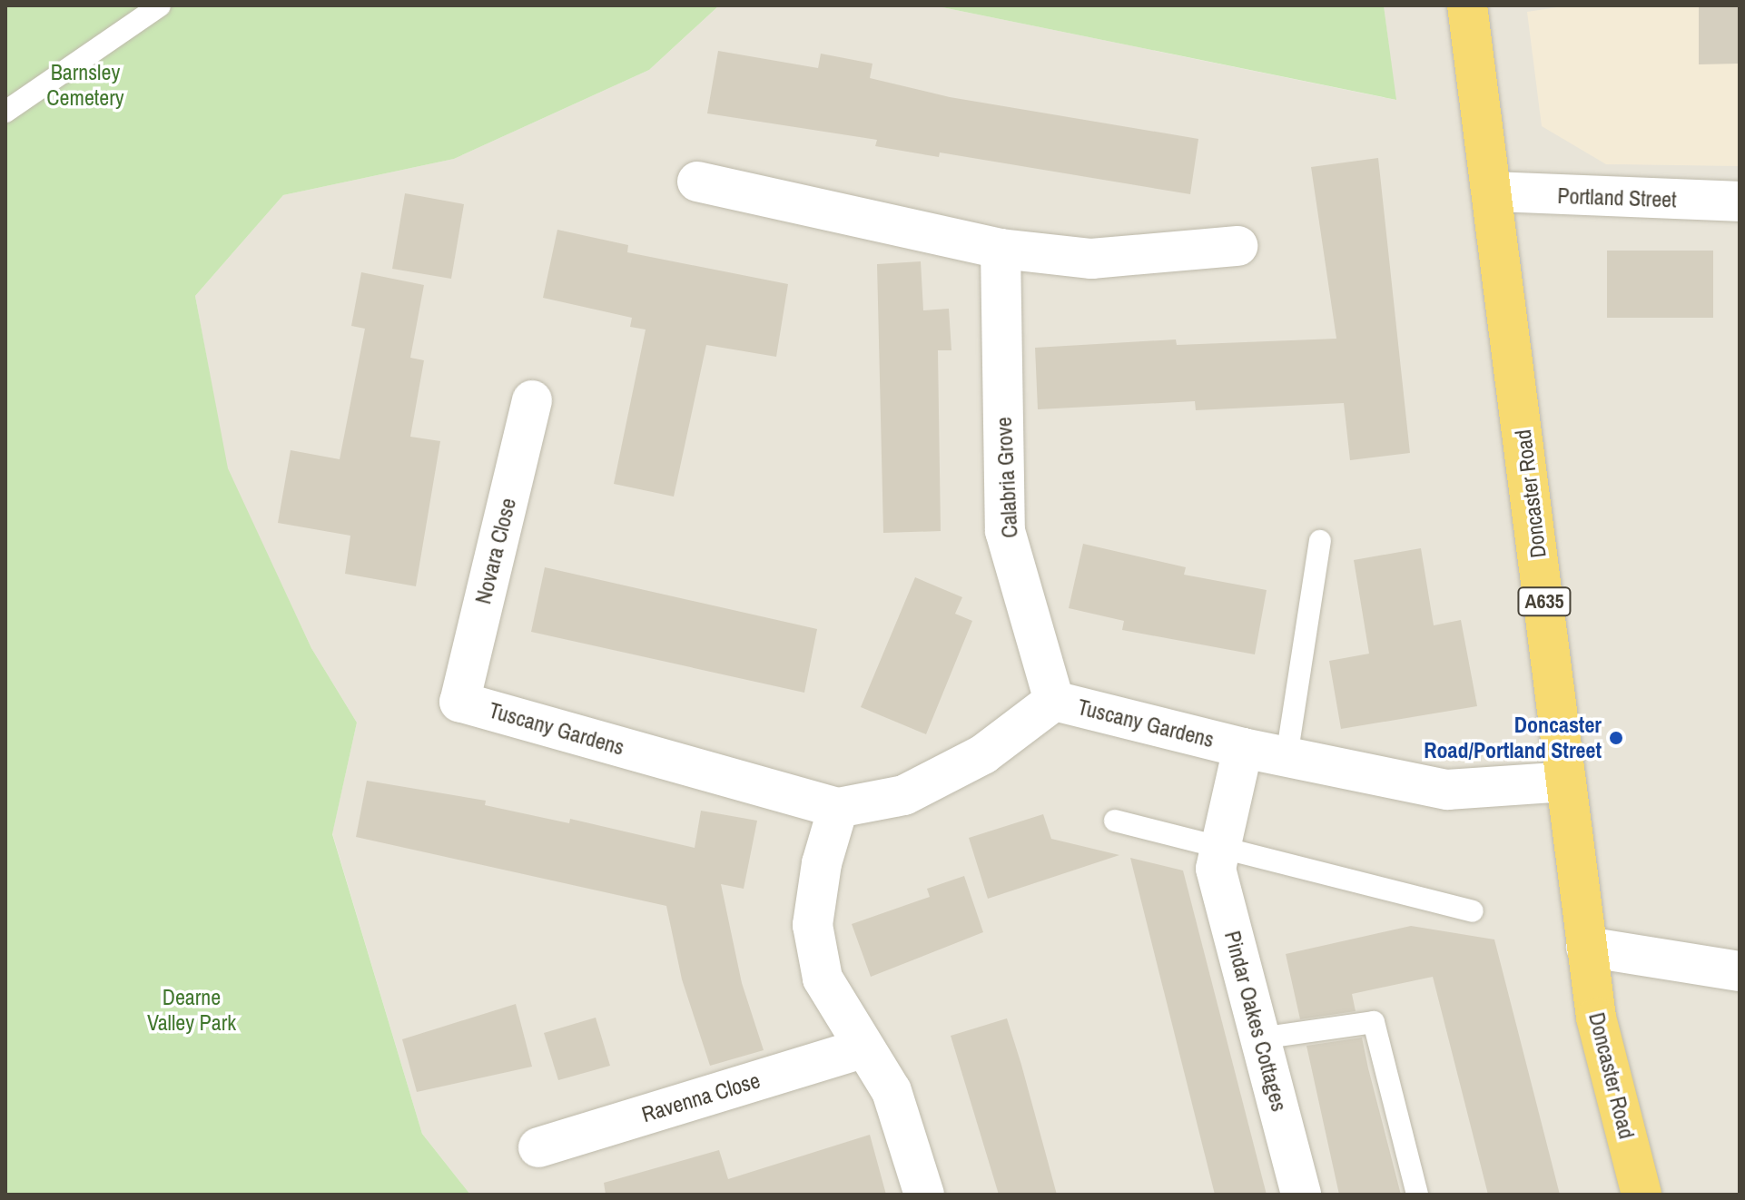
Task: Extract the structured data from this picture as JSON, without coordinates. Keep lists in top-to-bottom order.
{
  "streets": {
    "highway": ["Doncaster Road", "A635"],
    "street": [
      "Portland Street",
      "Calabria Grove",
      "Novara Close",
      "Tuscany Gardens",
      "Pindar Oakes Cottages",
      "Ravenna Close"
    ]
  },
  "crossings": [
    ["Portland Street", "Doncaster Road"],
    ["Calabria Grove", "Tuscany Gardens"],
    ["Doncaster Road", "Tuscany Gardens"],
    ["Novara Close", "Tuscany Gardens"],
    ["Tuscany Gardens", "Pindar Oakes Cottages"]
  ],
  "parks": ["Barnsley Cemetery", "Dearne Valley Park"],
  "places": ["Doncaster Road/Portland Street"]
}
